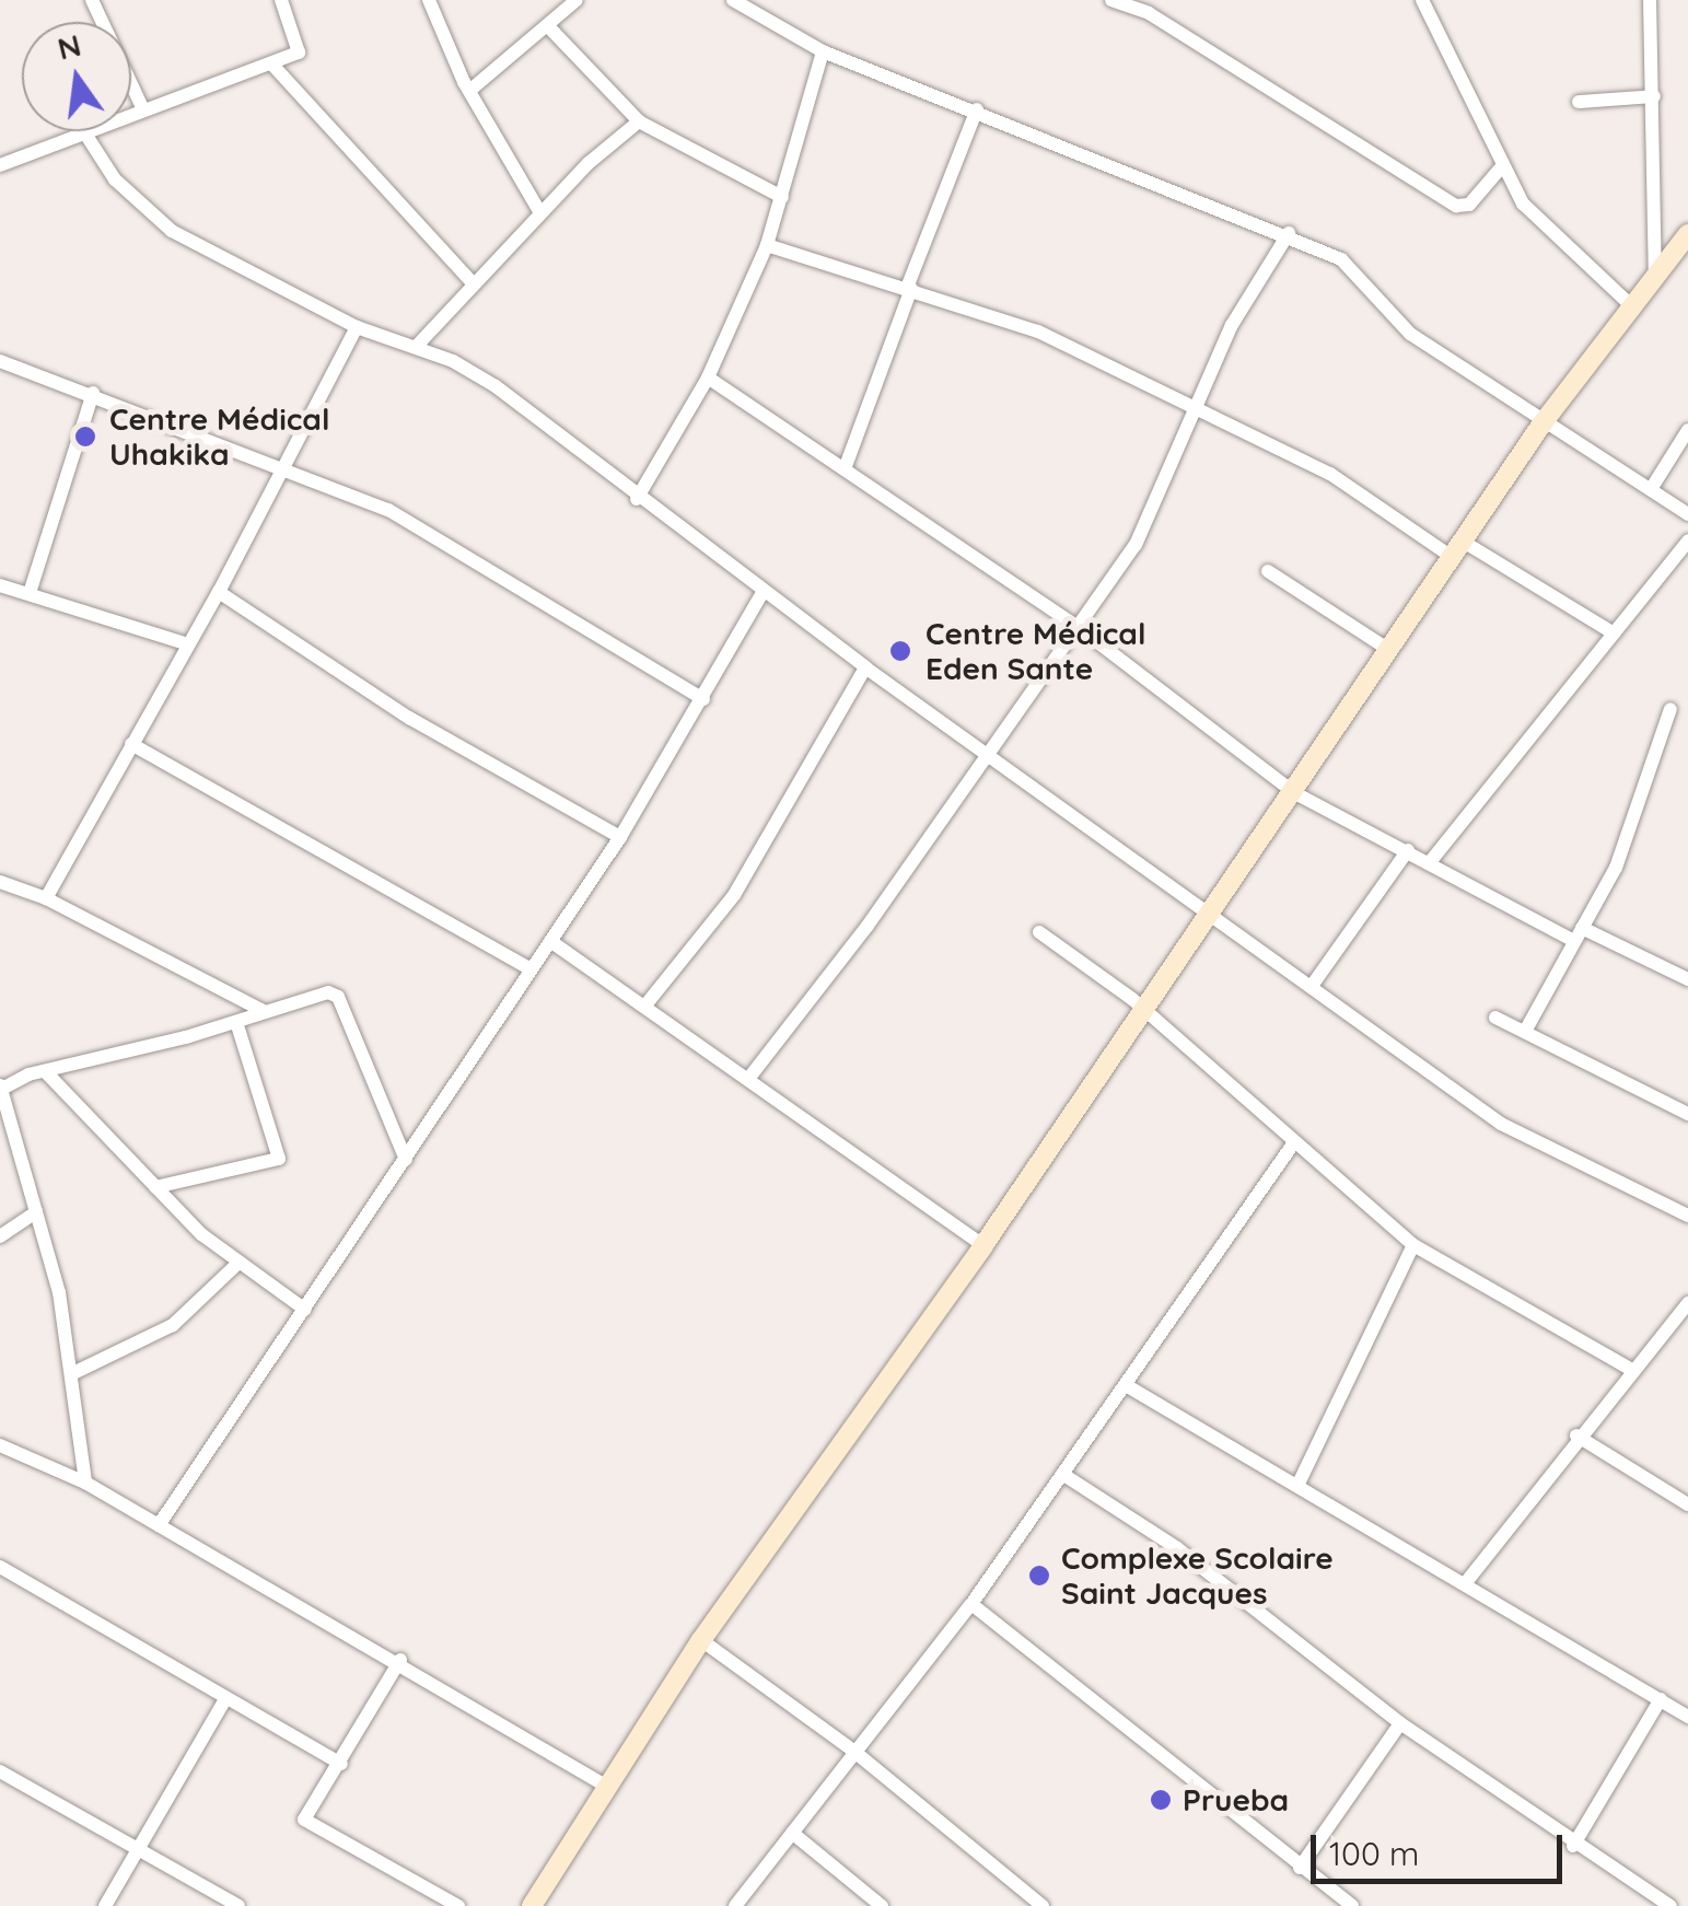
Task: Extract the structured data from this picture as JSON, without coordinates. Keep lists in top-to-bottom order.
{
  "places": [
    "Centre Médical Uhakika",
    "Centre Médical Eden Sante",
    "Complexe Scolaire Saint Jacques",
    "Prueba"
  ],
  "scale_bar": "100 m",
  "north": "top"
}
